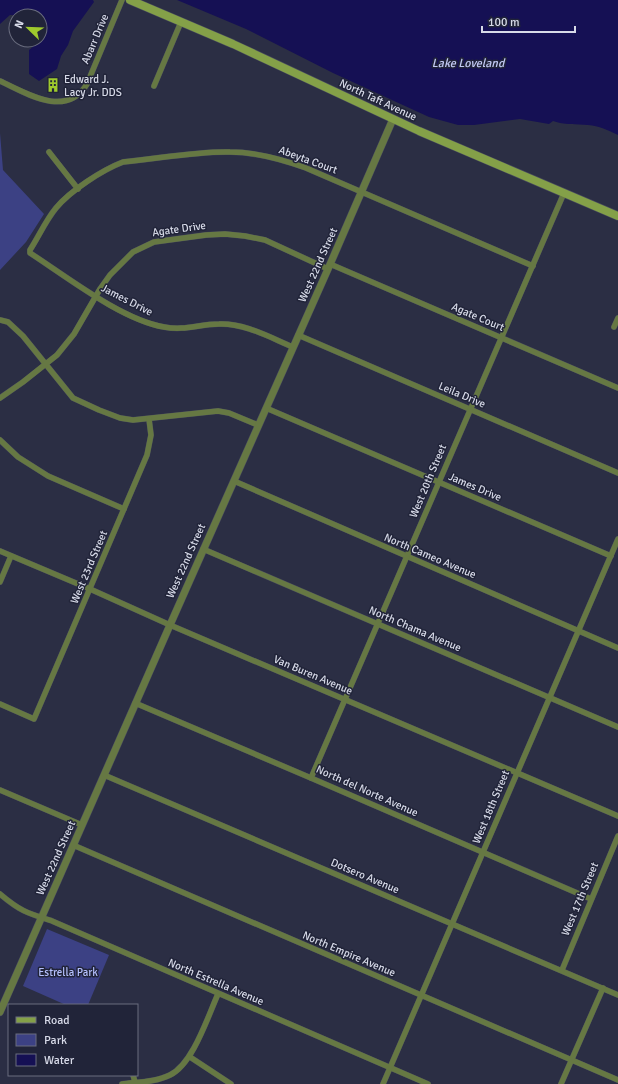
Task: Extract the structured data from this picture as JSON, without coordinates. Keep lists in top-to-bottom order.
{
  "streets": {
    "main road": ["North Taft Avenue"],
    "street": [
      "Abarr Drive",
      "Abeyta Court",
      "Agate Drive",
      "West 22nd Street",
      "James Drive",
      "Agate Court",
      "Leila Drive",
      "West 20th Street",
      "North Cameo Avenue",
      "West 23rd Street",
      "North Chama Avenue",
      "Van Buren Avenue",
      "North del Norte Avenue",
      "West 18th Street",
      "Dotsero Avenue",
      "West 17th Street",
      "North Empire Avenue",
      "North Estrella Avenue"
    ]
  },
  "crossings": [
    ["North Taft Avenue", "West 22nd Street"],
    ["North Taft Avenue", "West 20th Street"],
    ["Abeyta Court", "West 22nd Street"],
    ["Abeyta Court", "James Drive"],
    ["Abeyta Court", "West 20th Street"],
    ["Agate Drive", "West 22nd Street"],
    ["Agate Drive", "James Drive"],
    ["Agate Drive", "Agate Court"],
    ["West 22nd Street", "James Drive"],
    ["West 22nd Street", "Agate Court"],
    ["West 22nd Street", "Leila Drive"],
    ["West 22nd Street", "North Cameo Avenue"],
    ["West 22nd Street", "North Chama Avenue"],
    ["West 22nd Street", "Van Buren Avenue"],
    ["West 22nd Street", "North del Norte Avenue"],
    ["West 22nd Street", "Dotsero Avenue"],
    ["West 22nd Street", "North Empire Avenue"],
    ["West 22nd Street", "North Estrella Avenue"],
    ["James Drive", "West 20th Street"],
    ["James Drive", "West 18th Street"],
    ["Agate Court", "West 20th Street"],
    ["Leila Drive", "West 20th Street"],
    ["West 20th Street", "North Cameo Avenue"],
    ["West 20th Street", "North Chama Avenue"],
    ["West 20th Street", "Van Buren Avenue"],
    ["West 20th Street", "North del Norte Avenue"],
    ["North Cameo Avenue", "West 18th Street"],
    ["West 23rd Street", "Van Buren Avenue"],
    ["North Chama Avenue", "West 18th Street"],
    ["Van Buren Avenue", "West 18th Street"],
    ["North del Norte Avenue", "West 18th Street"],
    ["North del Norte Avenue", "West 17th Street"],
    ["West 18th Street", "Dotsero Avenue"],
    ["West 18th Street", "North Empire Avenue"],
    ["West 18th Street", "North Estrella Avenue"],
    ["Dotsero Avenue", "West 17th Street"]
  ],
  "water": ["Lake Loveland"],
  "parks": ["Estrella Park"],
  "places": {
    "building": ["Edward J. Lacy Jr. DDS"]
  },
  "legend": ["Road", "Park", "Water"],
  "scale_bar": "100 m",
  "north": "top left"
}
